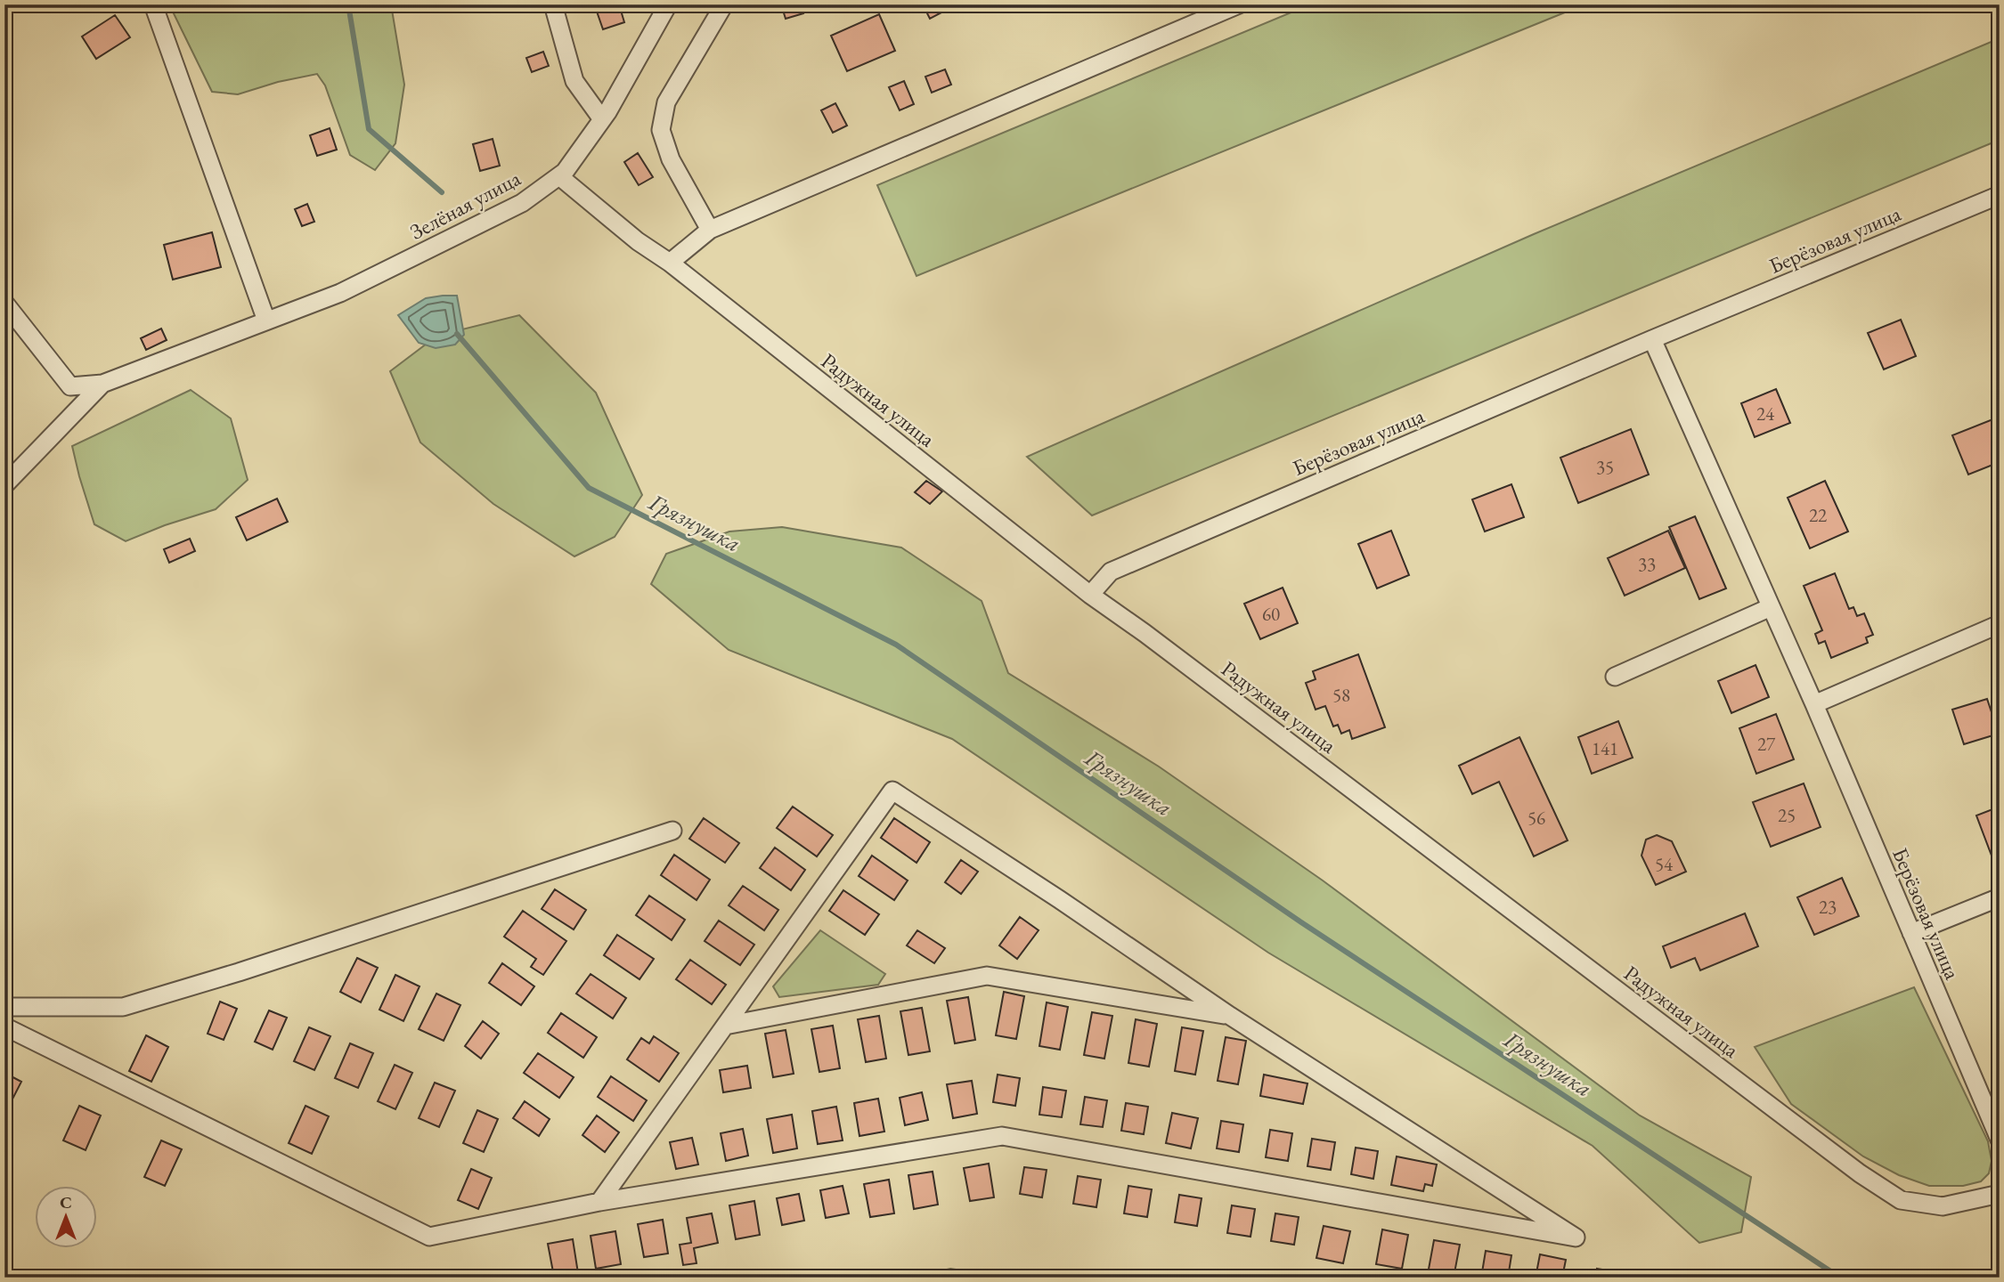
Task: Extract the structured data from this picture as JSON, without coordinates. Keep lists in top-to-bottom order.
{
  "streets": {
    "street": ["Зелёная улица", "Берёзовая улица", "Радужная улица"]
  },
  "crossings": [
    ["Зелёная улица", "Радужная улица"],
    ["Берёзовая улица", "Радужная улица"]
  ],
  "water": ["Грязнушка"],
  "house_numbers": [
    "24",
    "35",
    "22",
    "33",
    "60",
    "58",
    "27",
    "141",
    "25",
    "56",
    "54",
    "23"
  ],
  "north": "top"
}
